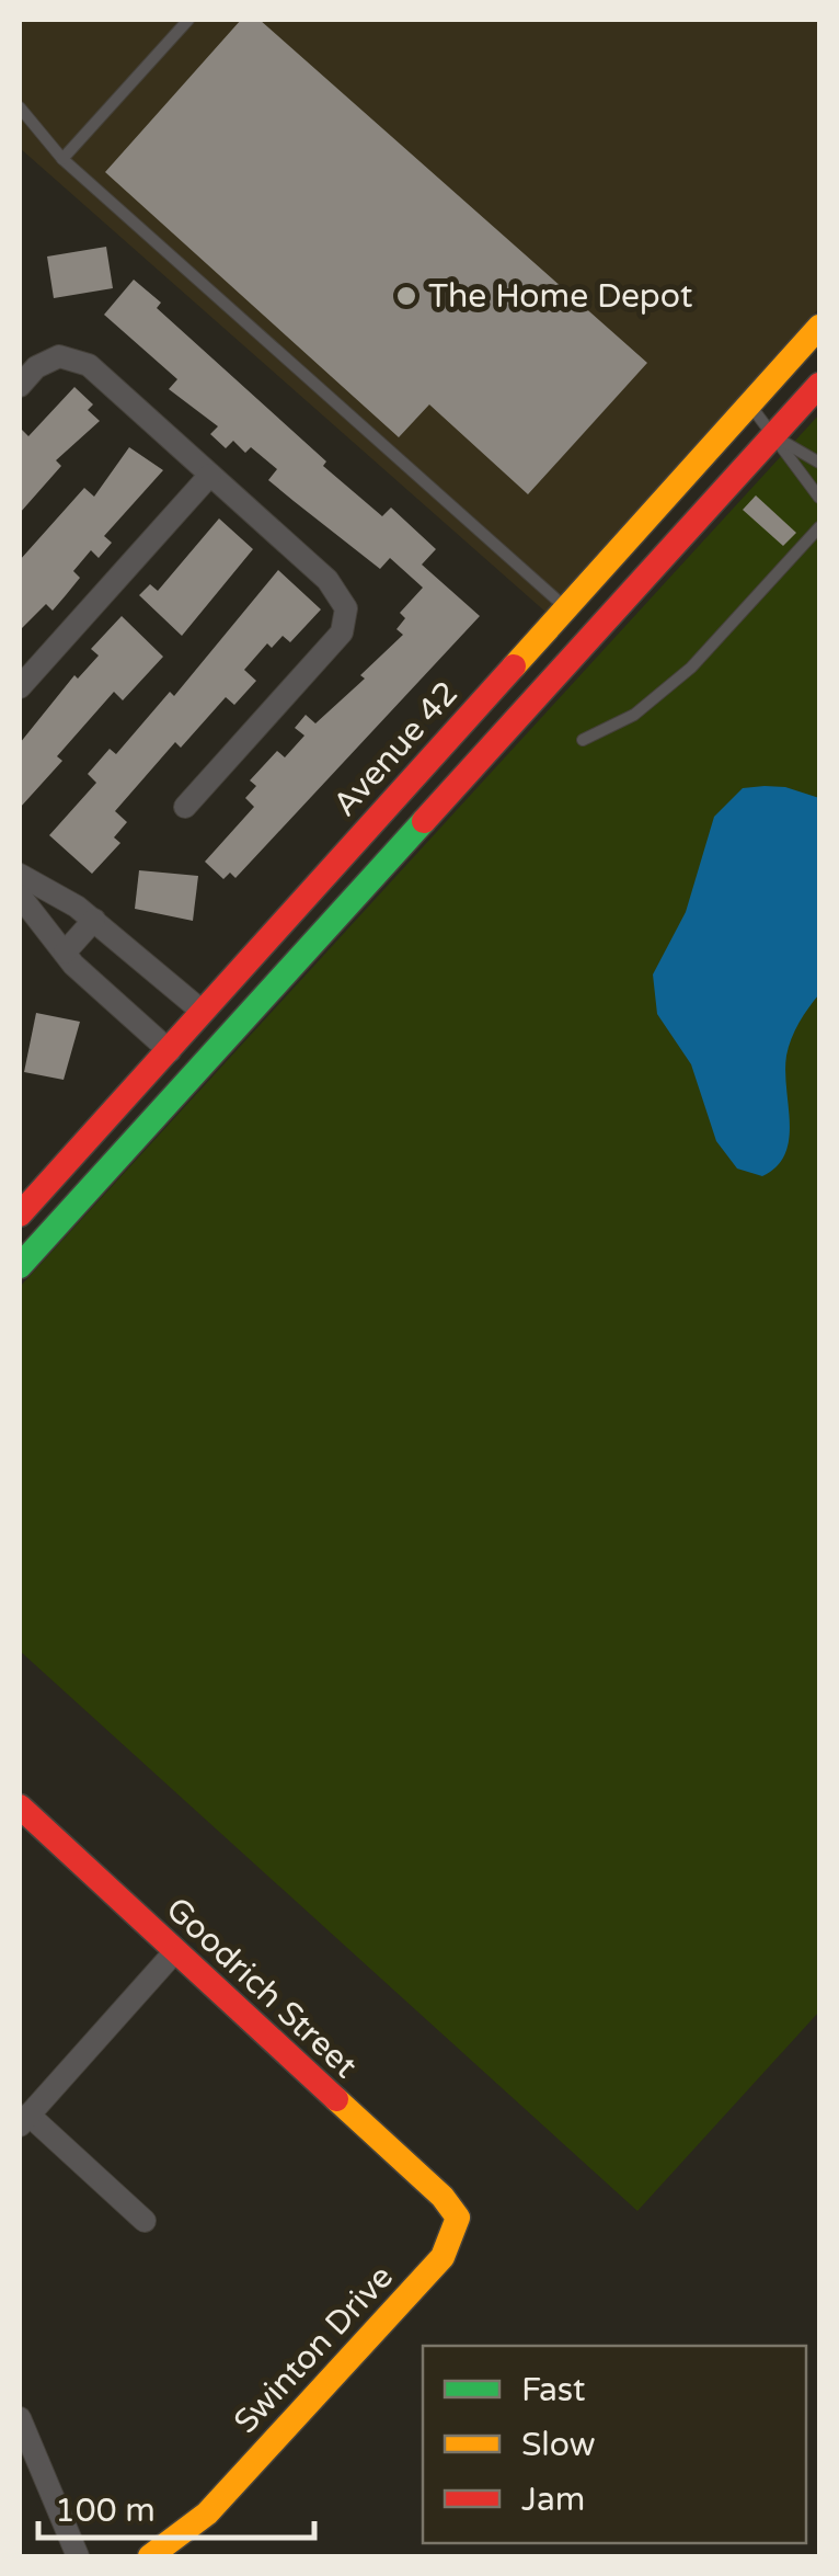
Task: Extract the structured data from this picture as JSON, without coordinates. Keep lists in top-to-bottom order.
{
  "streets": {
    "street": ["Avenue 42", "Goodrich Street", "Swinton Drive"]
  },
  "crossings": [
    ["Goodrich Street", "Swinton Drive"]
  ],
  "places": ["The Home Depot"],
  "legend": ["Fast", "Slow", "Jam"],
  "scale_bar": "100 m"
}
